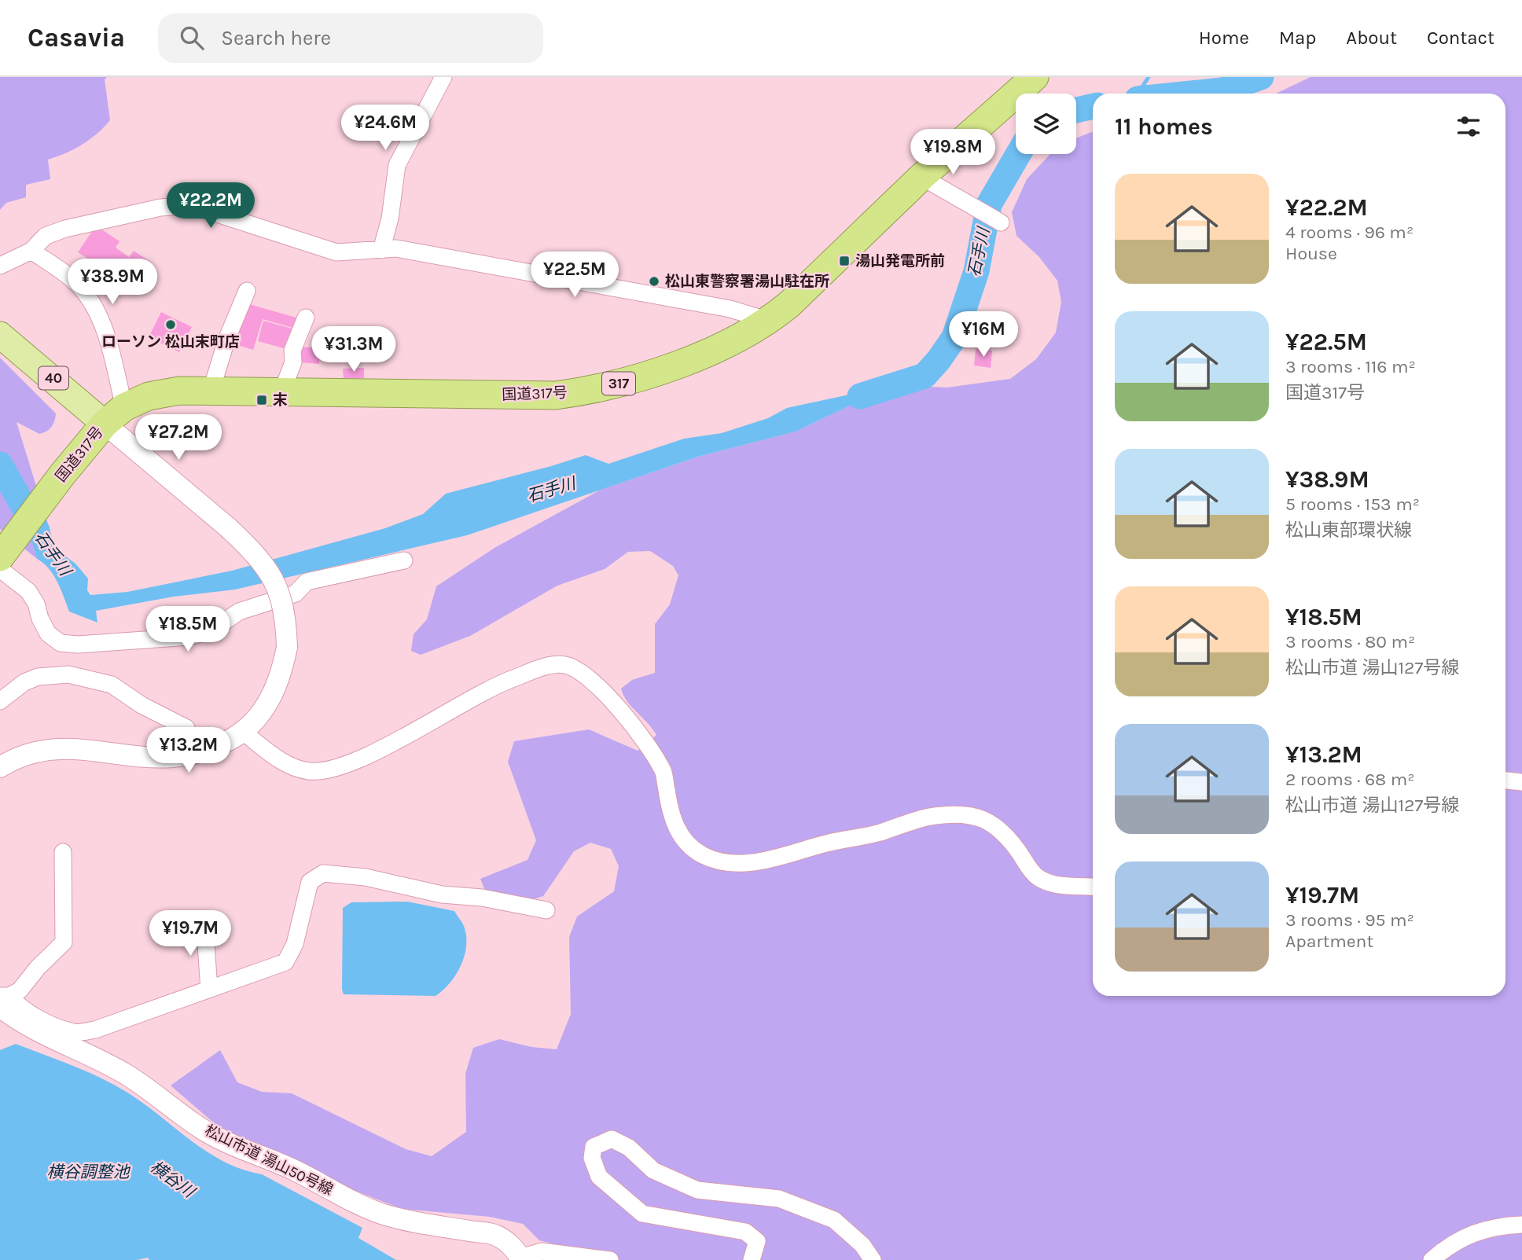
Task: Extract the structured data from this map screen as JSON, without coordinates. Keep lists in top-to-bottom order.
{
  "streets": {
    "highway": ["317", "国道317号"],
    "main road": ["40"],
    "street": ["松山市道 湯山50号線"]
  },
  "crossings": [
    ["40", "国道317号"]
  ],
  "water": ["石手川", "横谷調整池", "横谷川"],
  "places": {
    "transit": ["湯山発電所前", "末"],
    "other": ["松山東警察署湯山駐在所", "ローソン 松山末町店"]
  },
  "page": {
    "header": "Casavia",
    "search": "Search here",
    "nav": [
      "Home",
      "Map",
      "About",
      "Contact"
    ],
    "heading": "11 homes",
    "price": [
      "¥24.6M",
      "¥19.8M",
      "¥22.2M",
      "¥22.5M",
      "¥38.9M",
      "¥16M",
      "¥31.3M",
      "¥27.2M",
      "¥18.5M",
      "¥13.2M",
      "¥19.7M"
    ],
    "list": [
      {
        "name": "¥22.2M",
        "note": "4 rooms · 96 m² · House"
      },
      {
        "name": "¥22.5M",
        "note": "3 rooms · 116 m² · 国道317号"
      },
      {
        "name": "¥38.9M",
        "note": "5 rooms · 153 m² · 松山東部環状線"
      },
      {
        "name": "¥18.5M",
        "note": "3 rooms · 80 m² · 松山市道 湯山127号線"
      },
      {
        "name": "¥13.2M",
        "note": "2 rooms · 68 m² · 松山市道 湯山127号線"
      },
      {
        "name": "¥19.7M",
        "note": "3 rooms · 95 m² · Apartment"
      }
    ]
  }
}
